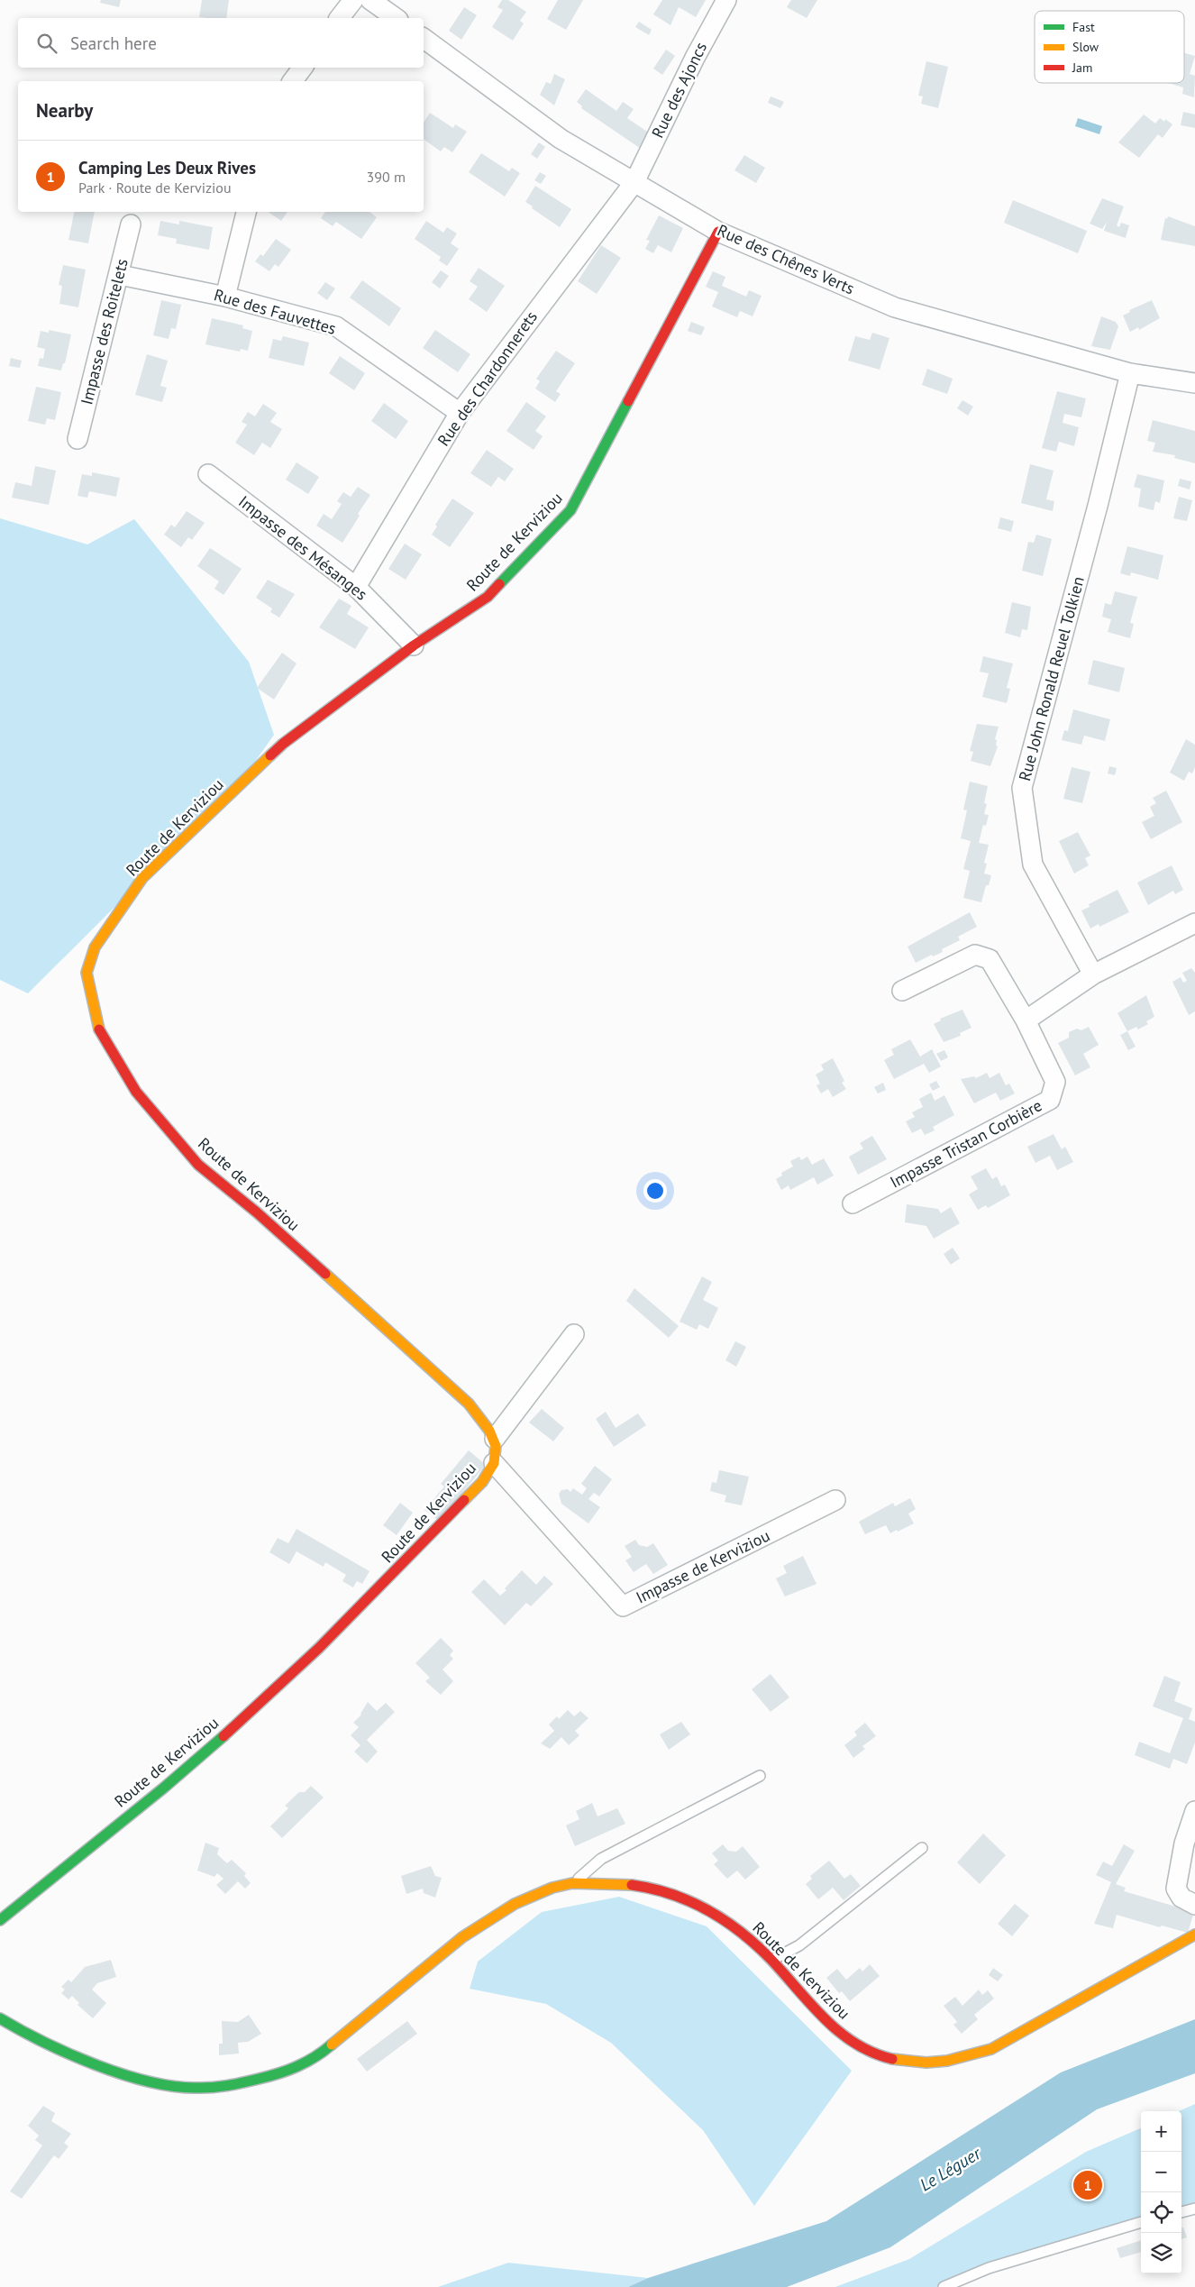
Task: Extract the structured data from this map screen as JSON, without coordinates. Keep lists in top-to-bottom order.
{
  "streets": {
    "street": [
      "Rue des Ajoncs",
      "Rue des Chênes Verts",
      "Rue des Fauvettes",
      "Impasse des Roitelets",
      "Rue des Chardonnerets",
      "Route de Kerviziou",
      "Impasse des Mésanges",
      "Rue John Ronald Reuel Tolkien",
      "Impasse Tristan Corbière",
      "Impasse de Kerviziou"
    ]
  },
  "crossings": [
    ["Rue des Ajoncs", "Rue des Chênes Verts"],
    ["Rue des Ajoncs", "Rue des Chardonnerets"],
    ["Rue des Chênes Verts", "Rue des Chardonnerets"],
    ["Rue des Chênes Verts", "Route de Kerviziou"],
    ["Rue des Chênes Verts", "Rue John Ronald Reuel Tolkien"],
    ["Rue des Fauvettes", "Impasse des Roitelets"],
    ["Rue des Fauvettes", "Rue des Chardonnerets"],
    ["Rue des Chardonnerets", "Impasse des Mésanges"],
    ["Route de Kerviziou", "Impasse des Mésanges"],
    ["Route de Kerviziou", "Impasse de Kerviziou"]
  ],
  "water": ["Le Léguer"],
  "legend": ["Fast", "Slow", "Jam"],
  "page": {
    "search": "Search here",
    "heading": "Nearby",
    "list": [
      {
        "mark": "1",
        "name": "Camping Les Deux Rives",
        "note": "Park · Route de Kerviziou",
        "value": "390 m"
      }
    ],
    "map_buttons": ["+", "−"],
    "pins": "1"
  }
}
